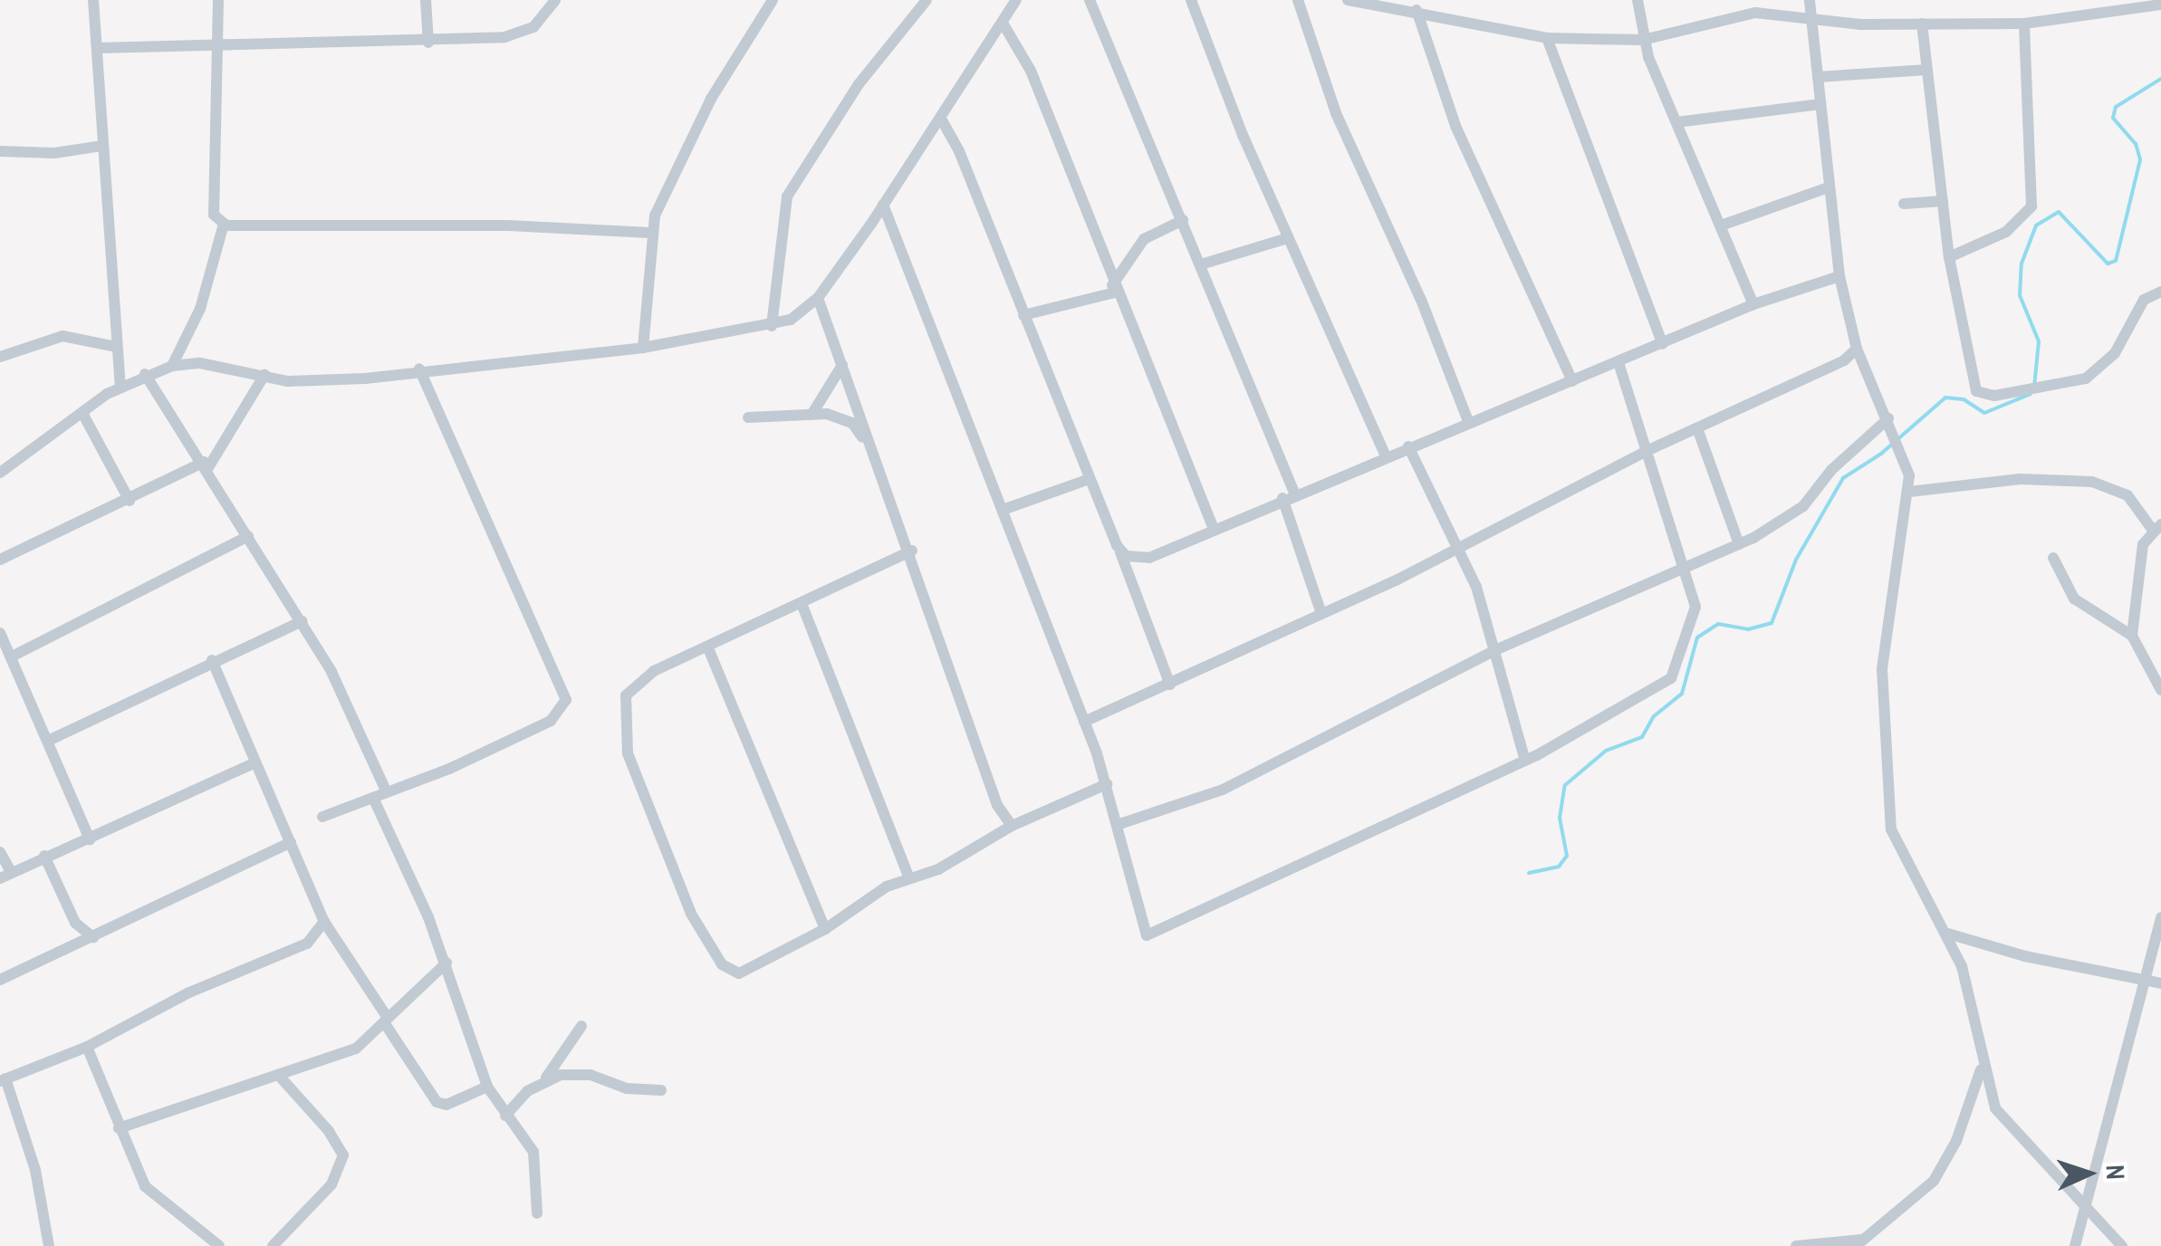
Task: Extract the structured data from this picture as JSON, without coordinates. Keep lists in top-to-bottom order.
{
  "north": "right"
}
